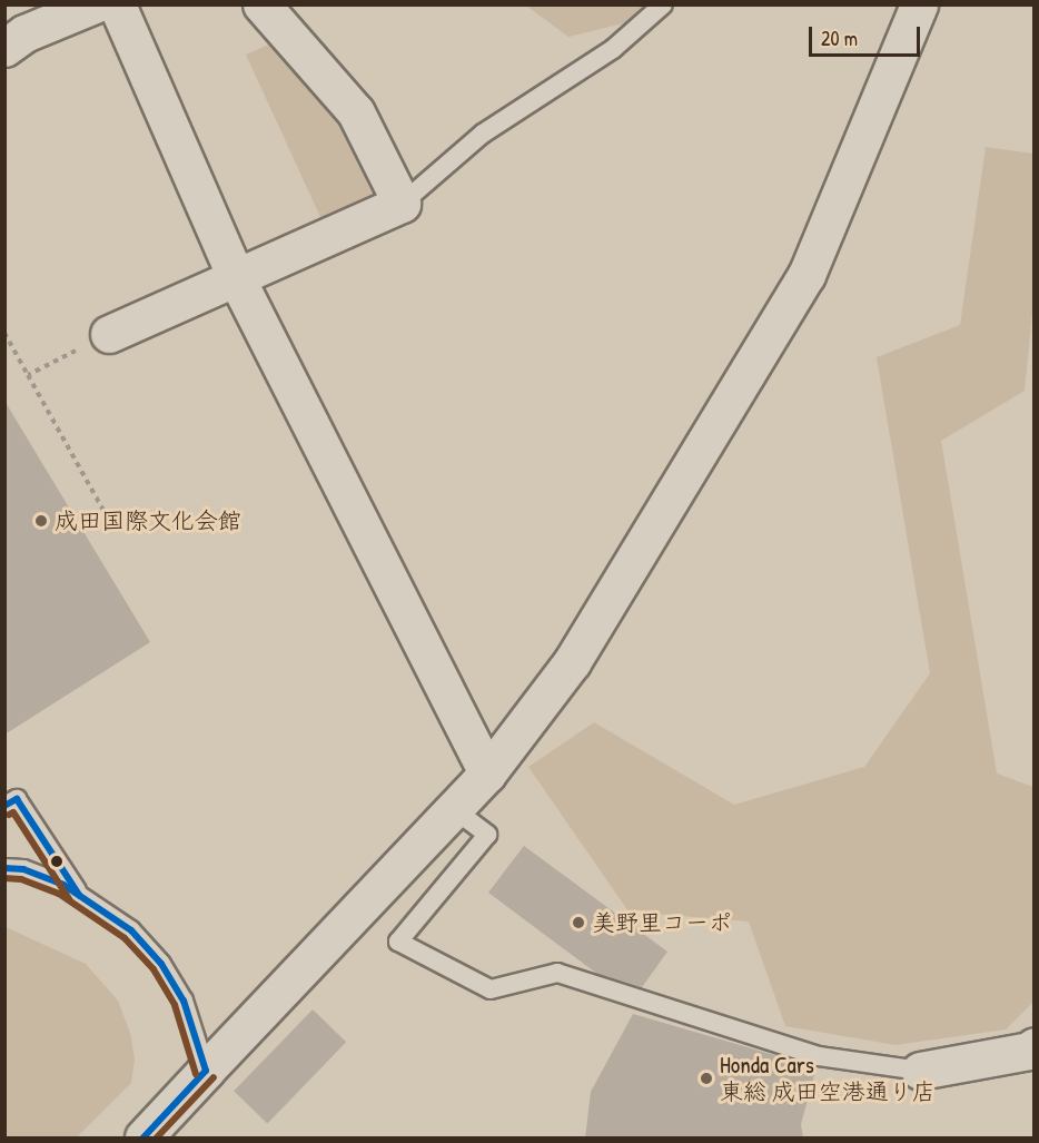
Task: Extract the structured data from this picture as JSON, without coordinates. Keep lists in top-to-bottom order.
{
  "places": ["成田国際文化会館", "美野里コーポ", "Honda Cars 東総 成田空港通り店"],
  "scale_bar": "20 m"
}
